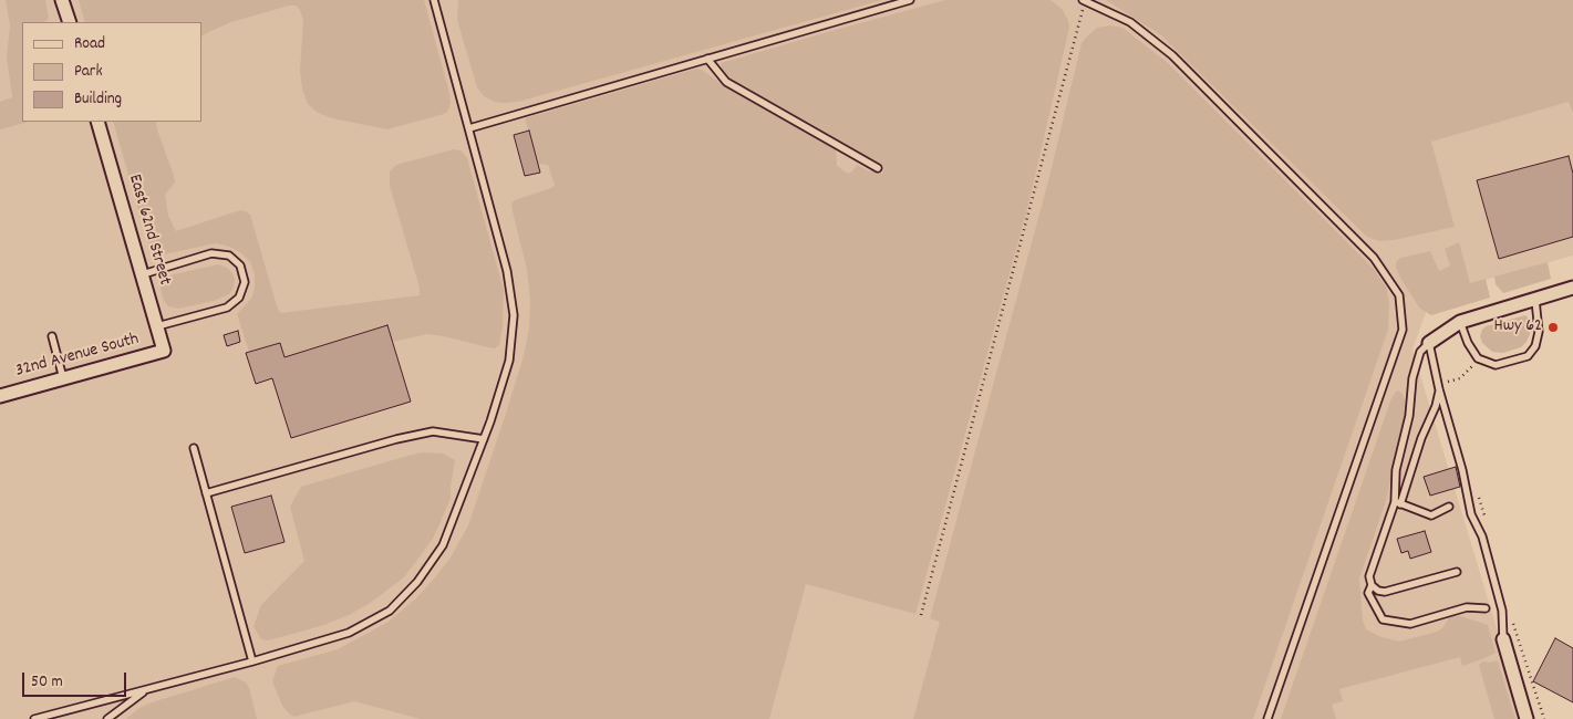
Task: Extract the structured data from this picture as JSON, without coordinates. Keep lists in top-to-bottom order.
{
  "streets": {
    "street": ["East 62nd Street", "32nd Avenue South"]
  },
  "crossings": [
    ["East 62nd Street", "32nd Avenue South"]
  ],
  "places": ["Hwy 62"],
  "legend": ["Road", "Park", "Building"],
  "scale_bar": "50 m"
}
